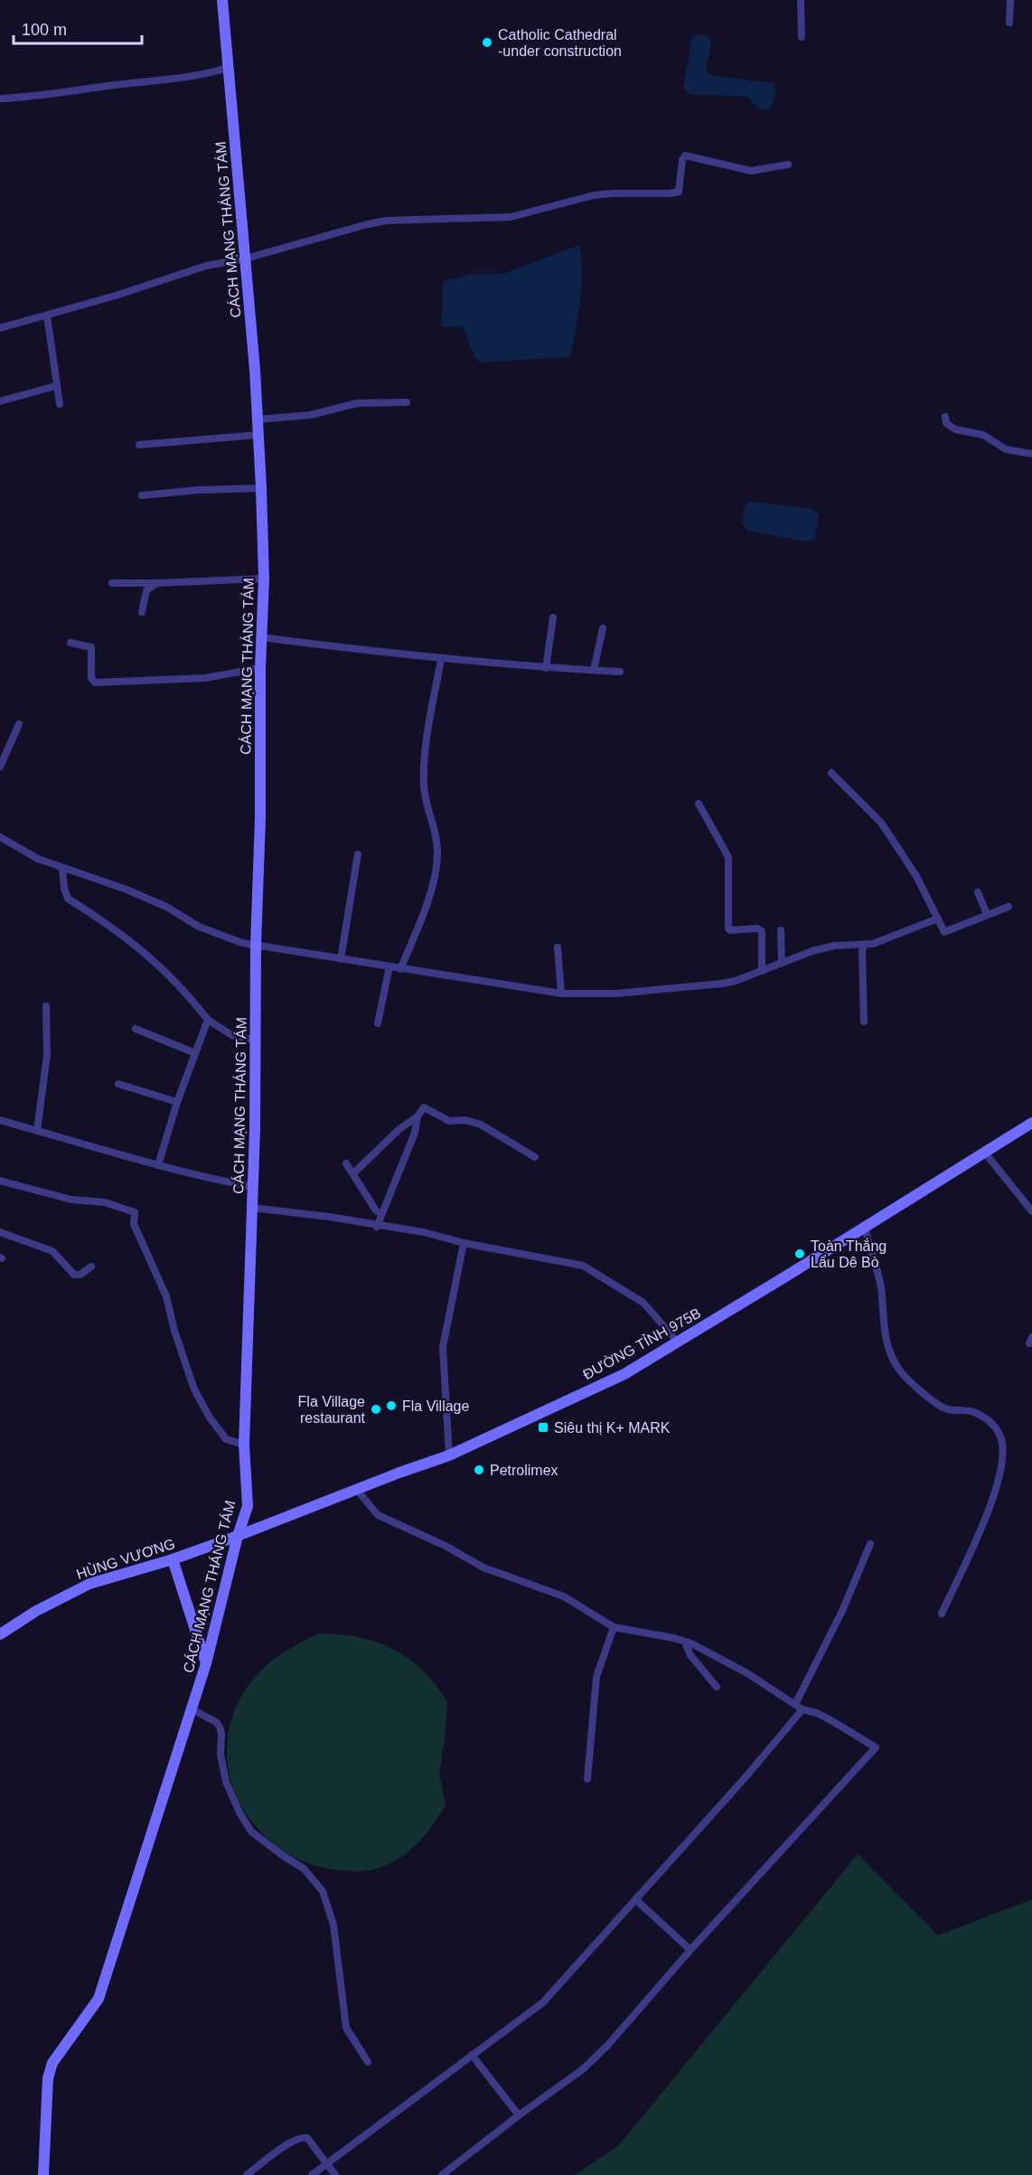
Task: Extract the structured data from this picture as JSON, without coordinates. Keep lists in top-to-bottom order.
{
  "streets": {
    "street": ["CÁCH MẠNG THÁNG TÁM", "ĐƯỜNG TỈNH 975B", "HÙNG VƯƠNG"]
  },
  "crossings": [
    ["CÁCH MẠNG THÁNG TÁM", "ĐƯỜNG TỈNH 975B"],
    ["CÁCH MẠNG THÁNG TÁM", "HÙNG VƯƠNG"],
    ["ĐƯỜNG TỈNH 975B", "HÙNG VƯƠNG"]
  ],
  "places": {
    "other": [
      "Catholic Cathedral -under construction",
      "Toàn Thắng Lẩu Dê Bò",
      "Fla Village",
      "Fla Village restaurant",
      "Petrolimex"
    ],
    "transit": ["Siêu thị K+ MARK"]
  },
  "scale_bar": "100 m"
}
